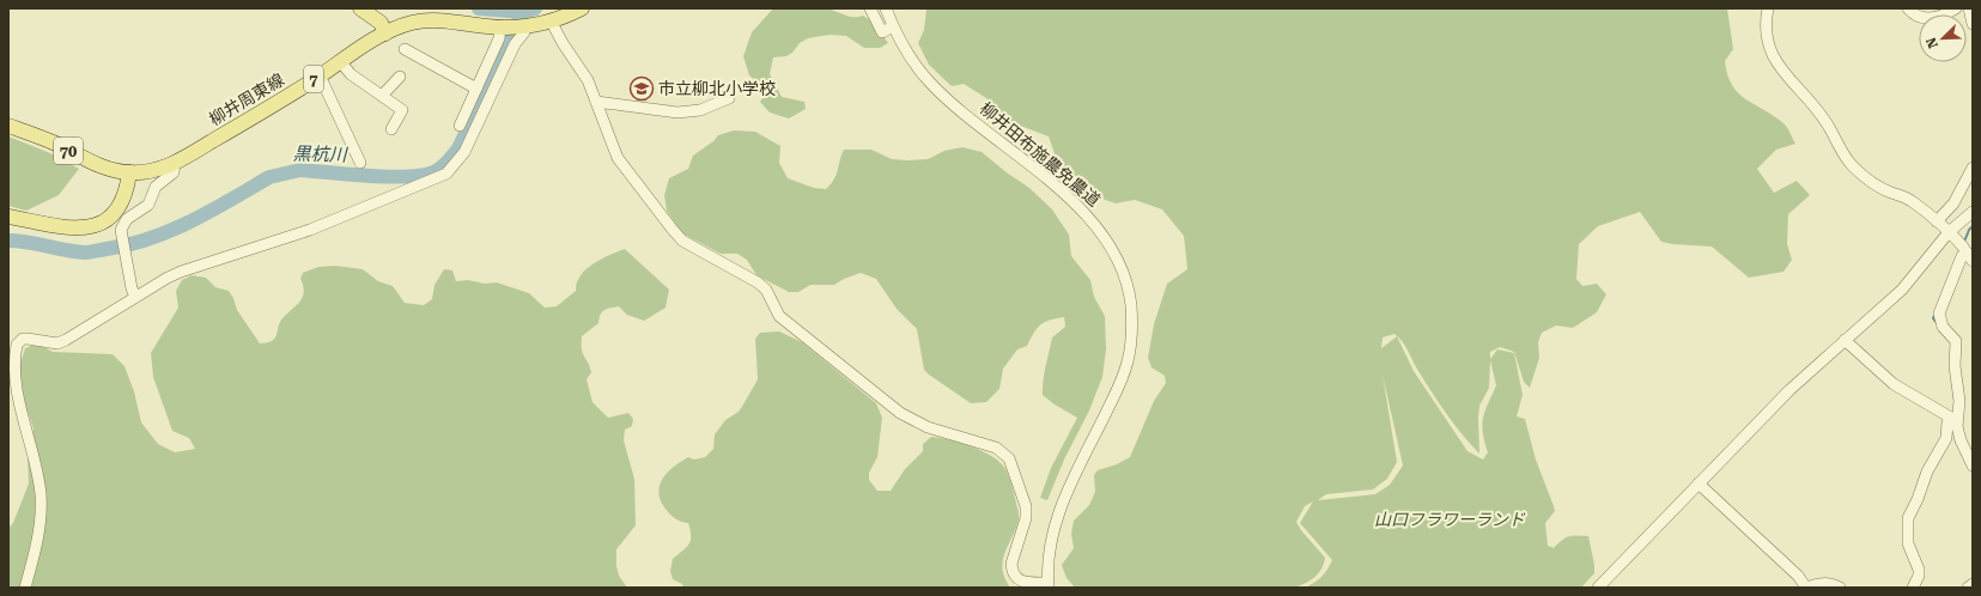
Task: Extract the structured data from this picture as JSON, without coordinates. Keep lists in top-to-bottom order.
{
  "streets": {
    "main road": ["7", "柳井周東線", "70"],
    "street": ["柳井田布施農免農道"]
  },
  "crossings": [
    ["柳井周東線", "70"]
  ],
  "water": ["黒杭川"],
  "parks": ["山口フラワーランド"],
  "places": {
    "school or university": ["市立柳北小学校"]
  },
  "north": "bottom left"
}
